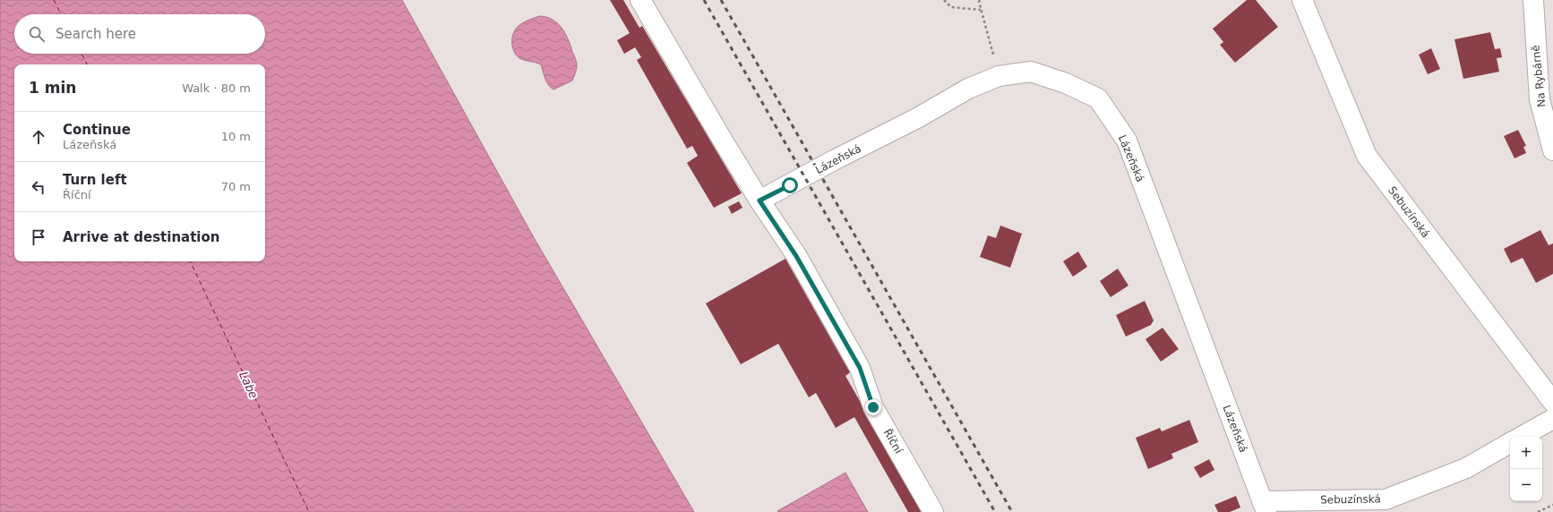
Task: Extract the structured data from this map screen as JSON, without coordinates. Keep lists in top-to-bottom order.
{
  "streets": {
    "street": [
      "Na Rybárně",
      "Lázeňská",
      "Sebuzínská",
      "Říční"
    ]
  },
  "crossings": [
    ["Lázeňská", "Sebuzínská"],
    ["Lázeňská", "Říční"]
  ],
  "water": ["Labe"],
  "page": {
    "search": "Search here",
    "heading": ["1 min", "Walk · 80 m"],
    "list": [
      ["Continue", "Lázeňská", "10 m"],
      ["Turn left", "Říční", "70 m"],
      "Arrive at destination"
    ],
    "map_buttons": ["+", "−"]
  }
}
